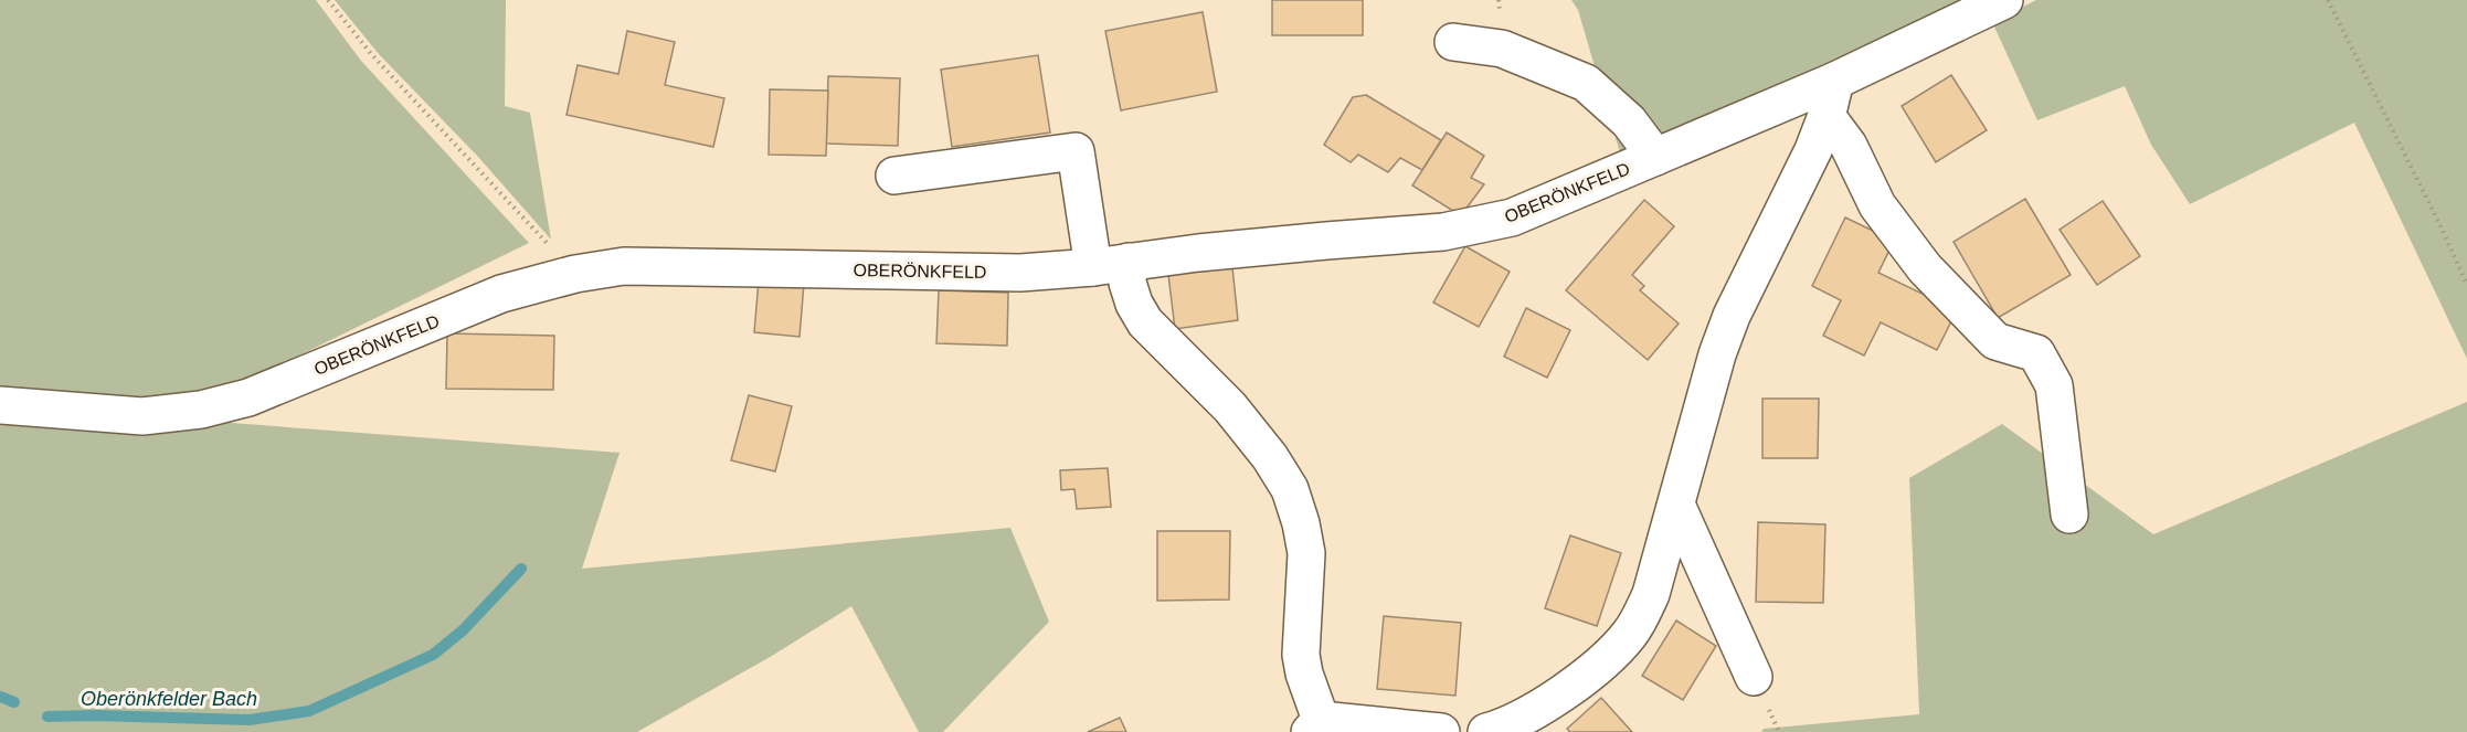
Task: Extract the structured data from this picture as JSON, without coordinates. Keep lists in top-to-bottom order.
{
  "streets": {
    "street": ["OBERÖNKFELD"]
  },
  "water": ["Oberönkfelder Bach"]
}
